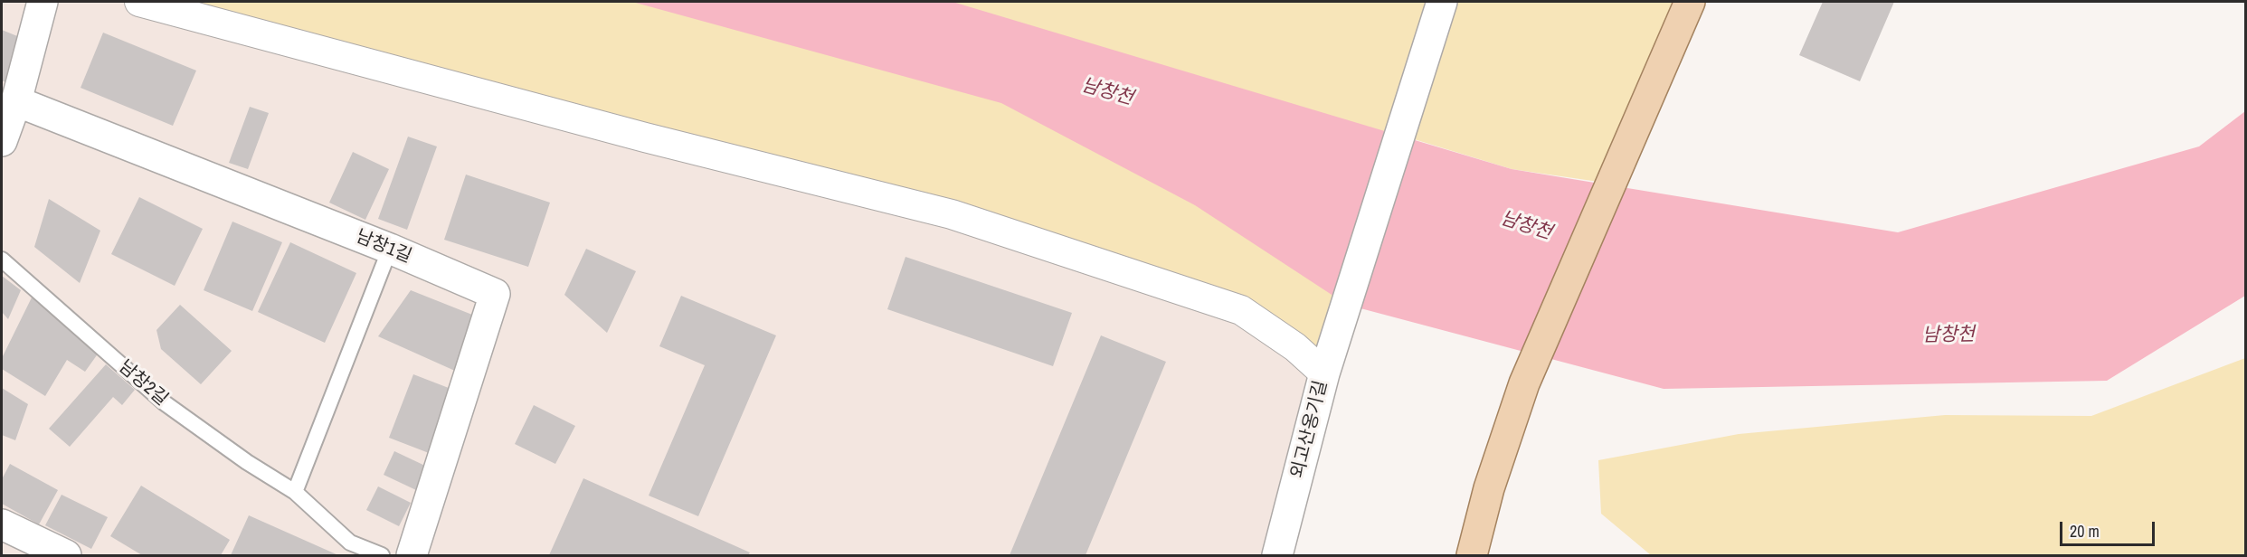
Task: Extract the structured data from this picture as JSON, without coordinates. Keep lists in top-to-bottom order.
{
  "streets": {
    "street": ["남창1길", "외고산옹기길"],
    "lane": ["남창2길"]
  },
  "water": ["남창천"],
  "scale_bar": "20 m"
}
